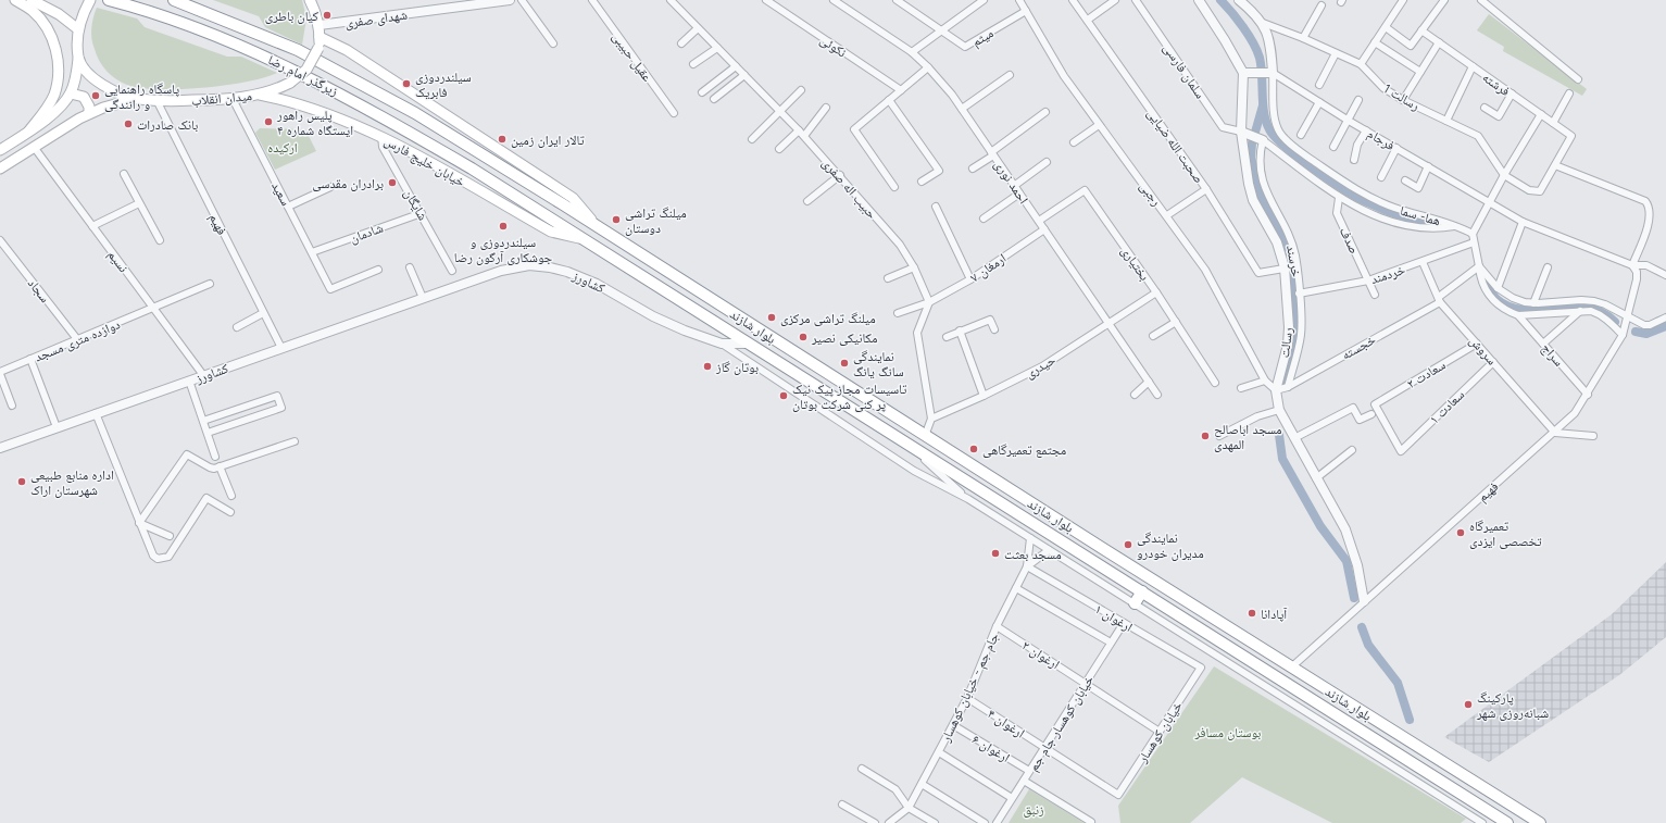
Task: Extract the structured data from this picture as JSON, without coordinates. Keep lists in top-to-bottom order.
{
  "streets": {
    "highway": ["زیرگذر امام رضا", "بلوار شازند"],
    "main road": ["میدان انقلاب", "خیابان خلیج فارس"],
    "street": [
      "شهدای صفری",
      "میثم",
      "نکوئی",
      "عقیل حبیبی",
      "سلمان فارسی",
      "فرشته",
      "رسالت 1",
      "فرجام",
      "صحبت الله ضیایی",
      "احمد نوری",
      "حبیب اله صفری",
      "سعید",
      "رجبی",
      "شایگان",
      "هما- سما",
      "فهیم",
      "شادمان",
      "صدف",
      "نسیم",
      "خرسند",
      "بختیاری",
      "ارمغان ۷",
      "خردمند",
      "کشاورز",
      "سجاد",
      "دوازده متری مسجد",
      "رسالت",
      "خجسته",
      "سروش",
      "سراج",
      "حیدری",
      "سعادت ۲",
      "سعادت ۱",
      "ارغوان ۱",
      "ارغوان ۲",
      "جام جم - خیابان کوهسار",
      "ارغوان ۴",
      "خیابان کوهسار جام جم",
      "خیابان کوهسار",
      "ارغوان ۶"
    ]
  },
  "crossings": [
    ["شهدای صفری", "میدان انقلاب"],
    ["میثم", "رجبی"],
    ["سلمان فارسی", "رسالت"],
    ["زیرگذر امام رضا", "بلوار شازند"],
    ["میدان انقلاب", "خیابان خلیج فارس"],
    ["میدان انقلاب", "سعید"],
    ["میدان انقلاب", "فهیم"],
    ["فرجام", "هما- سما"],
    ["صحبت الله ضیایی", "رسالت"],
    ["خیابان خلیج فارس", "شایگان"],
    ["خیابان خلیج فارس", "بلوار شازند"],
    ["احمد نوری", "بختیاری"],
    ["احمد نوری", "ارمغان ۷"],
    ["احمد نوری", "حیدری"],
    ["حبیب اله صفری", "ارمغان ۷"],
    ["سعید", "شادمان"],
    ["رجبی", "رسالت"],
    ["رجبی", "خجسته"],
    ["شایگان", "شادمان"],
    ["هما- سما", "صدف"],
    ["هما- سما", "خرسند"],
    ["فهیم", "کشاورز"],
    ["فهیم", "بلوار شازند"],
    ["فهیم", "رسالت"],
    ["فهیم", "سروش"],
    ["فهیم", "سراج"],
    ["صدف", "خردمند"],
    ["نسیم", "کشاورز"],
    ["نسیم", "دوازده متری مسجد"],
    ["خرسند", "خردمند"],
    ["خرسند", "خجسته"],
    ["بختیاری", "حیدری"],
    ["خردمند", "سروش"],
    ["کشاورز", "بلوار شازند"],
    ["سجاد", "دوازده متری مسجد"],
    ["رسالت", "خجسته"],
    ["خجسته", "سروش"],
    ["سروش", "سعادت ۲"],
    ["سروش", "سعادت ۱"],
    ["سعادت ۲", "سعادت ۱"],
    ["ارغوان ۱", "جام جم - خیابان کوهسار"],
    ["ارغوان ۱", "خیابان کوهسار جام جم"],
    ["ارغوان ۱", "خیابان کوهسار"],
    ["ارغوان ۲", "جام جم - خیابان کوهسار"],
    ["ارغوان ۲", "خیابان کوهسار جام جم"],
    ["ارغوان ۲", "خیابان کوهسار"],
    ["جام جم - خیابان کوهسار", "ارغوان ۴"],
    ["جام جم - خیابان کوهسار", "ارغوان ۶"],
    ["ارغوان ۴", "خیابان کوهسار جام جم"],
    ["ارغوان ۴", "خیابان کوهسار"],
    ["خیابان کوهسار جام جم", "ارغوان ۶"]
  ],
  "parks": ["ارکیده", "بوستان مسافر", "زنبق"],
  "places": [
    "کیان باطری",
    "سیلندردوزی فابریک",
    "پاسگاه راهنمایی و رانندگی",
    "پلیس راهور ایستگاه شماره ۴",
    "بانک صادرات",
    "تالار ایران زمین",
    "برادران مقدسی",
    "میلنگ تراشی دوستان",
    "سیلندردوزی و جوشکاری آرگون رضا",
    "میلنگ تراشی مرکزی",
    "مکانیکی نصیر",
    "نمایندگی سانگ یانگ",
    "بوتان گاز",
    "تاسیسات مجاز پیک نیک پر کنی شرکت بوتان",
    "مسجد اباصالح المهدی",
    "مجتمع تعمیرگاهی",
    "اداره منابع طبیعی شهرستان اراک",
    "تعمیرگاه تخصصی ایزدی",
    "نمایندگی مدیران خودرو",
    "مسجد بعثت",
    "آپادانا",
    "پارکینگ شبانه‌روزی شهر"
  ]
}
